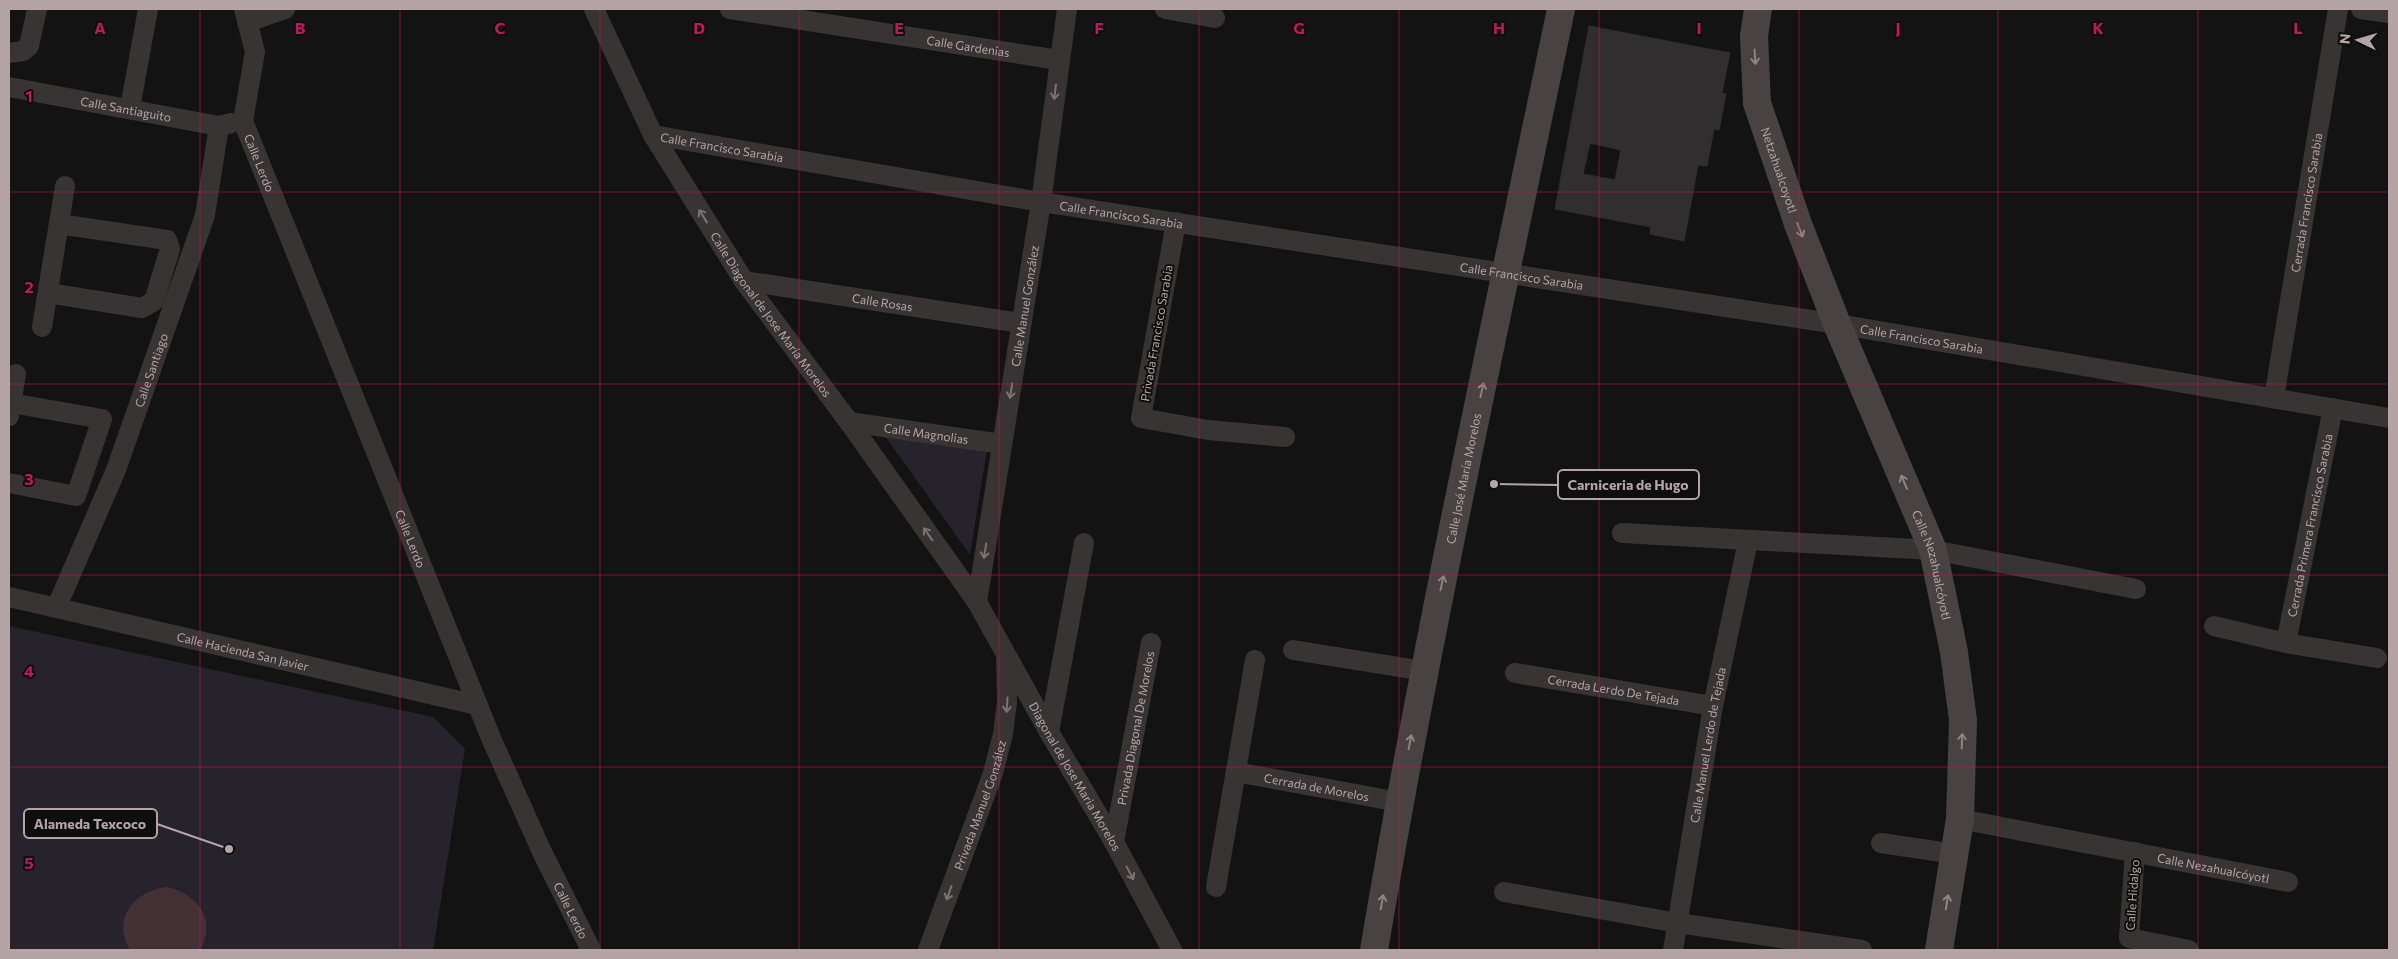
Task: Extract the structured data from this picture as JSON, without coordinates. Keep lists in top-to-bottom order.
{
  "streets": {
    "street": [
      "Calle Gardenias",
      "Calle Santiaguito",
      "Calle Francisco Sarabia",
      "Calle Lerdo",
      "Netzahualcoyotl",
      "Cerrada Francisco Sarabia",
      "Calle Rosas",
      "Calle Manuel González",
      "Calle Diagonal de Jose María Morelos",
      "Privada Francisco Sarabia",
      "Calle Santiago",
      "Calle Magnolias",
      "Calle José María Morelos",
      "Cerrada Primera Francisco Sarabia",
      "Calle Nezahualcóyotl",
      "Calle Hacienda San Javier",
      "Cerrada Lerdo De Tejada",
      "Privada Diagonal De Morelos",
      "Calle Manuel Lerdo de Tejada",
      "Diagonal de Jose Maria Morelos",
      "Cerrada de Morelos",
      "Privada Manuel González",
      "Calle Hidalgo"
    ]
  },
  "crossings": [
    ["Calle Gardenias", "Calle Manuel González"],
    ["Calle Santiaguito", "Calle Lerdo"],
    ["Calle Santiaguito", "Calle Santiago"],
    ["Calle Francisco Sarabia", "Netzahualcoyotl"],
    ["Calle Francisco Sarabia", "Cerrada Francisco Sarabia"],
    ["Calle Francisco Sarabia", "Calle Manuel González"],
    ["Calle Francisco Sarabia", "Calle Diagonal de Jose María Morelos"],
    ["Calle Francisco Sarabia", "Privada Francisco Sarabia"],
    ["Calle Francisco Sarabia", "Calle José María Morelos"],
    ["Calle Francisco Sarabia", "Cerrada Primera Francisco Sarabia"],
    ["Calle Francisco Sarabia", "Calle Nezahualcóyotl"],
    ["Calle Lerdo", "Calle Hacienda San Javier"],
    ["Netzahualcoyotl", "Calle Nezahualcóyotl"],
    ["Calle Rosas", "Calle Manuel González"],
    ["Calle Rosas", "Calle Diagonal de Jose María Morelos"],
    ["Calle Manuel González", "Calle Diagonal de Jose María Morelos"],
    ["Calle Manuel González", "Calle Magnolias"],
    ["Calle Manuel González", "Diagonal de Jose Maria Morelos"],
    ["Calle Diagonal de Jose María Morelos", "Calle Magnolias"],
    ["Calle Diagonal de Jose María Morelos", "Diagonal de Jose Maria Morelos"],
    ["Calle Santiago", "Calle Hacienda San Javier"],
    ["Calle José María Morelos", "Cerrada de Morelos"],
    ["Calle Nezahualcóyotl", "Calle Hidalgo"],
    ["Cerrada Lerdo De Tejada", "Calle Manuel Lerdo de Tejada"],
    ["Privada Diagonal De Morelos", "Diagonal de Jose Maria Morelos"],
    ["Diagonal de Jose Maria Morelos", "Privada Manuel González"]
  ],
  "one_way": [
    "Netzahualcoyotl",
    "Calle Manuel González",
    "Calle Diagonal de Jose María Morelos",
    "Calle Nezahualcóyotl",
    "Privada Manuel González"
  ],
  "places": ["Carniceria de Hugo", "Alameda Texcoco"],
  "north": "left",
  "grid": {
    "columns": [
      "A",
      "B",
      "C",
      "D",
      "E",
      "F",
      "G",
      "H",
      "I",
      "J",
      "K",
      "L"
    ],
    "rows": [
      "1",
      "2",
      "3",
      "4",
      "5"
    ]
  }
}
